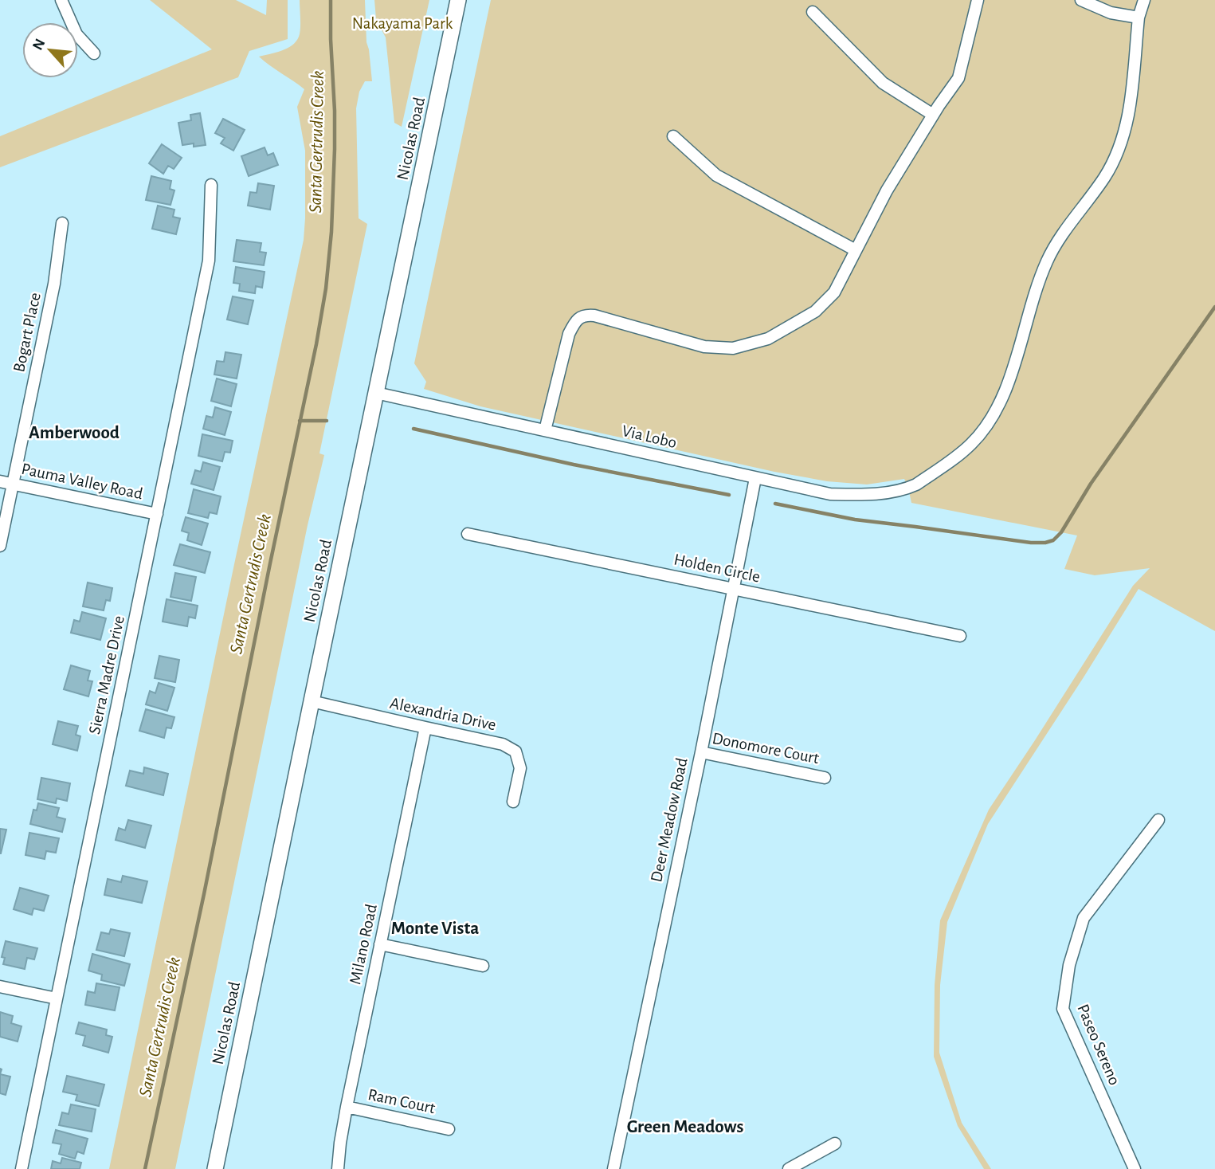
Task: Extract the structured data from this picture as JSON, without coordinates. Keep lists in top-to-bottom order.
{
  "streets": {
    "main road": ["Nicolas Road"],
    "street": [
      "Bogart Place",
      "Via Lobo",
      "Pauma Valley Road",
      "Holden Circle",
      "Sierra Madre Drive",
      "Alexandria Drive",
      "Donomore Court",
      "Deer Meadow Road",
      "Milano Road",
      "Paseo Sereno",
      "Ram Court"
    ]
  },
  "crossings": [
    ["Nicolas Road", "Via Lobo"],
    ["Nicolas Road", "Alexandria Drive"],
    ["Bogart Place", "Pauma Valley Road"],
    ["Via Lobo", "Deer Meadow Road"],
    ["Pauma Valley Road", "Sierra Madre Drive"],
    ["Holden Circle", "Deer Meadow Road"],
    ["Alexandria Drive", "Milano Road"],
    ["Donomore Court", "Deer Meadow Road"],
    ["Milano Road", "Ram Court"]
  ],
  "districts": ["Amberwood", "Monte Vista", "Green Meadows"],
  "water": ["Santa Gertrudis Creek"],
  "parks": ["Nakayama Park"],
  "north": "top left"
}
